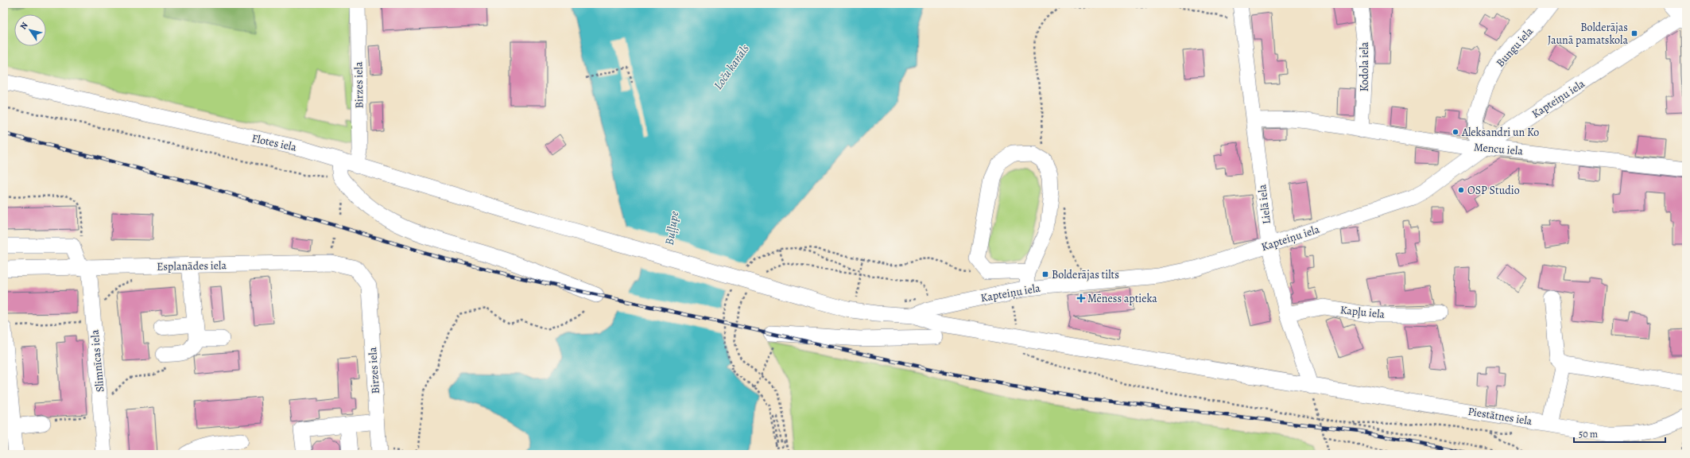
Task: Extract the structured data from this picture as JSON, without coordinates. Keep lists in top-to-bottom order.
{
  "streets": {
    "street": [
      "Bungu iela",
      "Kodola iela",
      "Birzes iela",
      "Kapteiņu iela",
      "Flotes iela",
      "Mencu iela",
      "Lielā iela",
      "Esplanādes iela",
      "Kapļu iela",
      "Slimnīcas iela",
      "Piestātnes iela"
    ]
  },
  "crossings": [
    ["Bungu iela", "Kapteiņu iela"],
    ["Bungu iela", "Mencu iela"],
    ["Kodola iela", "Mencu iela"],
    ["Birzes iela", "Flotes iela"],
    ["Birzes iela", "Esplanādes iela"],
    ["Kapteiņu iela", "Flotes iela"],
    ["Kapteiņu iela", "Mencu iela"],
    ["Kapteiņu iela", "Lielā iela"],
    ["Kapteiņu iela", "Piestātnes iela"],
    ["Mencu iela", "Lielā iela"],
    ["Lielā iela", "Kapļu iela"],
    ["Lielā iela", "Piestātnes iela"],
    ["Esplanādes iela", "Slimnīcas iela"]
  ],
  "water": ["Loču kanāls", "Buļļupe"],
  "places": {
    "transit": ["Bolderājas Jaunā pamatskola", "Bolderājas tilts"],
    "other": ["Aleksandri un Ko", "OSP Studio"],
    "health": ["Mēness aptieka"]
  },
  "scale_bar": "50 m",
  "north": "top left"
}
